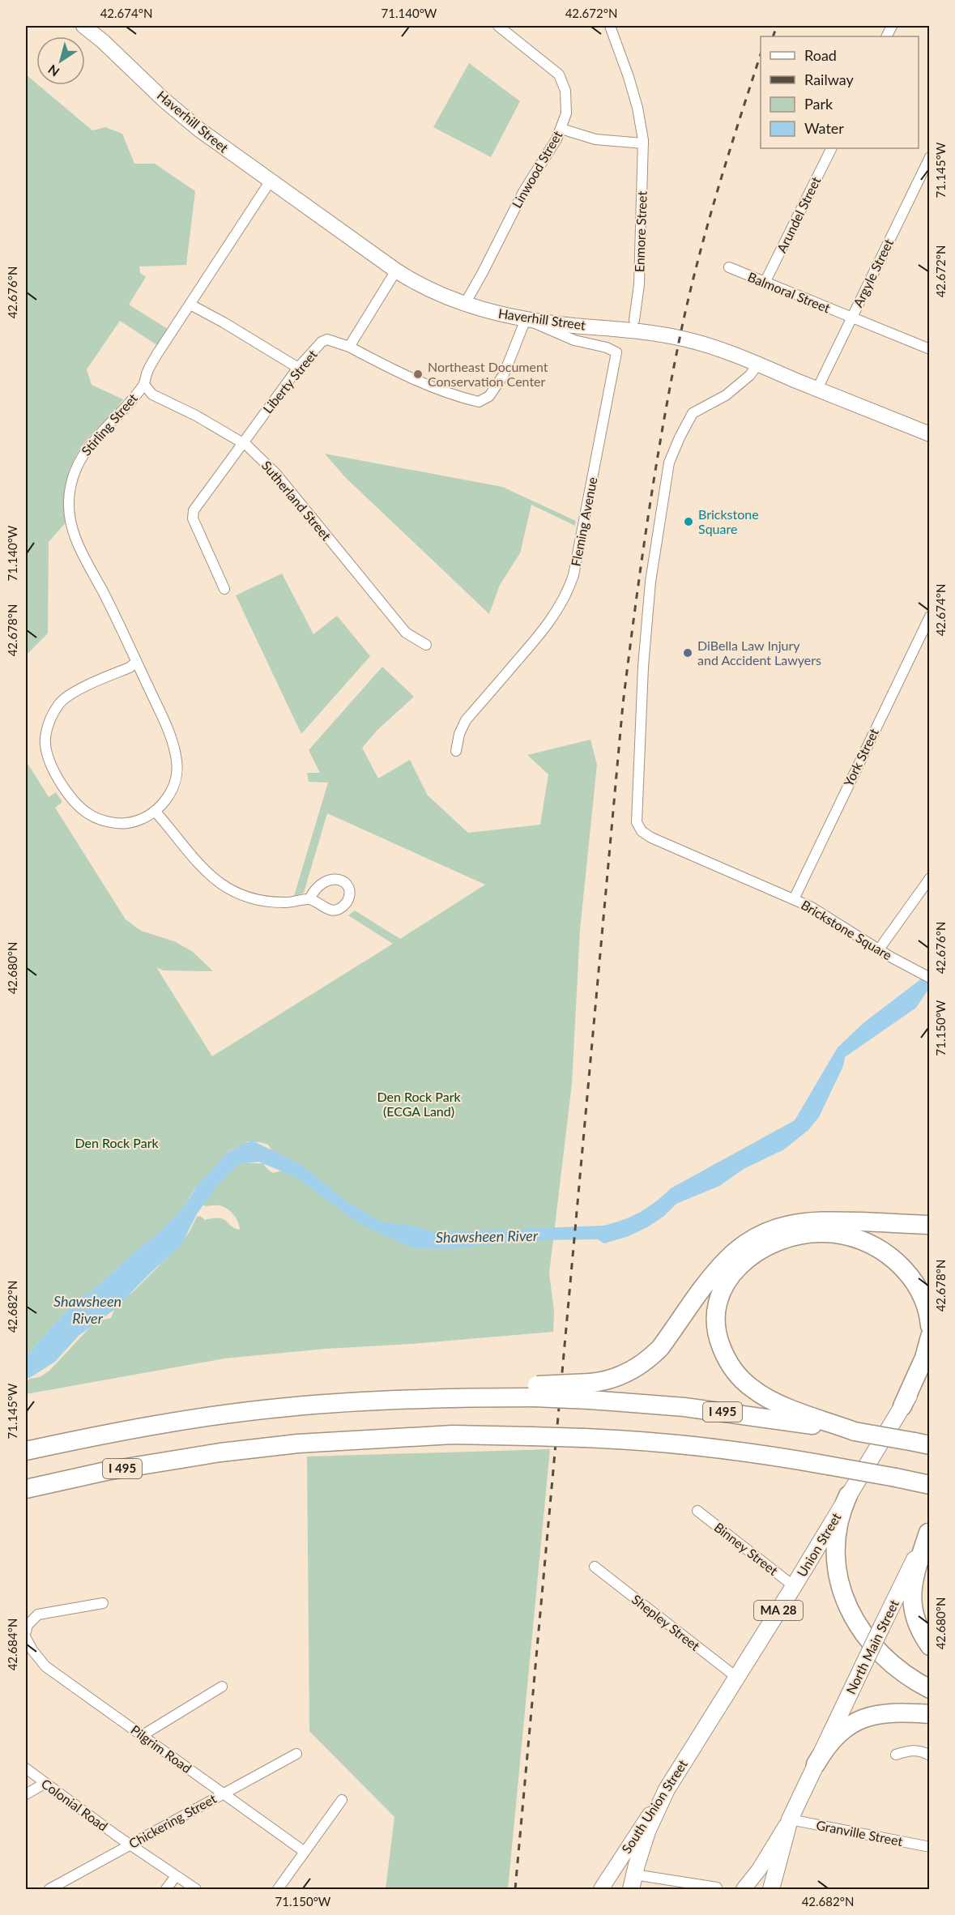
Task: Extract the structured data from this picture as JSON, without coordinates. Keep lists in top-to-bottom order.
{
  "streets": {
    "highway": ["I 495"],
    "main road": [
      "Haverhill Street",
      "Union Street",
      "MA 28",
      "North Main Street",
      "South Union Street"
    ],
    "street": [
      "Linwood Street",
      "Arundel Street",
      "Enmore Street",
      "Argyle Street",
      "Balmoral Street",
      "Liberty Street",
      "Stirling Street",
      "Sutherland Street",
      "Fleming Avenue",
      "York Street",
      "Brickstone Square",
      "Binney Street",
      "Shepley Street",
      "Pilgrim Road",
      "Colonial Road",
      "Chickering Street",
      "Granville Street"
    ]
  },
  "crossings": [
    ["Haverhill Street", "Linwood Street"],
    ["Haverhill Street", "Argyle Street"],
    ["Haverhill Street", "Stirling Street"],
    ["Haverhill Street", "Fleming Avenue"],
    ["Haverhill Street", "Brickstone Square"],
    ["Arundel Street", "Balmoral Street"],
    ["Argyle Street", "Balmoral Street"],
    ["Liberty Street", "Sutherland Street"],
    ["Stirling Street", "Sutherland Street"],
    ["York Street", "Brickstone Square"],
    ["Union Street", "Binney Street"],
    ["Union Street", "Shepley Street"],
    ["Union Street", "South Union Street"],
    ["MA 28", "South Union Street"],
    ["North Main Street", "Granville Street"],
    ["Pilgrim Road", "Chickering Street"],
    ["Colonial Road", "Chickering Street"]
  ],
  "water": ["Shawsheen River"],
  "parks": ["Den Rock Park (ECGA Land)", "Den Rock Park"],
  "places": ["Northeast Document Conservation Center", "Brickstone Square", "DiBella Law Injury and Accident Lawyers"],
  "legend": [
    "Road",
    "Railway",
    "Park",
    "Water"
  ],
  "north": "bottom left",
  "coordinates": [
    "42.674°N",
    "71.140°W",
    "42.672°N",
    "71.145°W",
    "42.676°N",
    "42.678°N",
    "42.680°N",
    "71.150°W",
    "42.682°N",
    "42.684°N"
  ]
}
